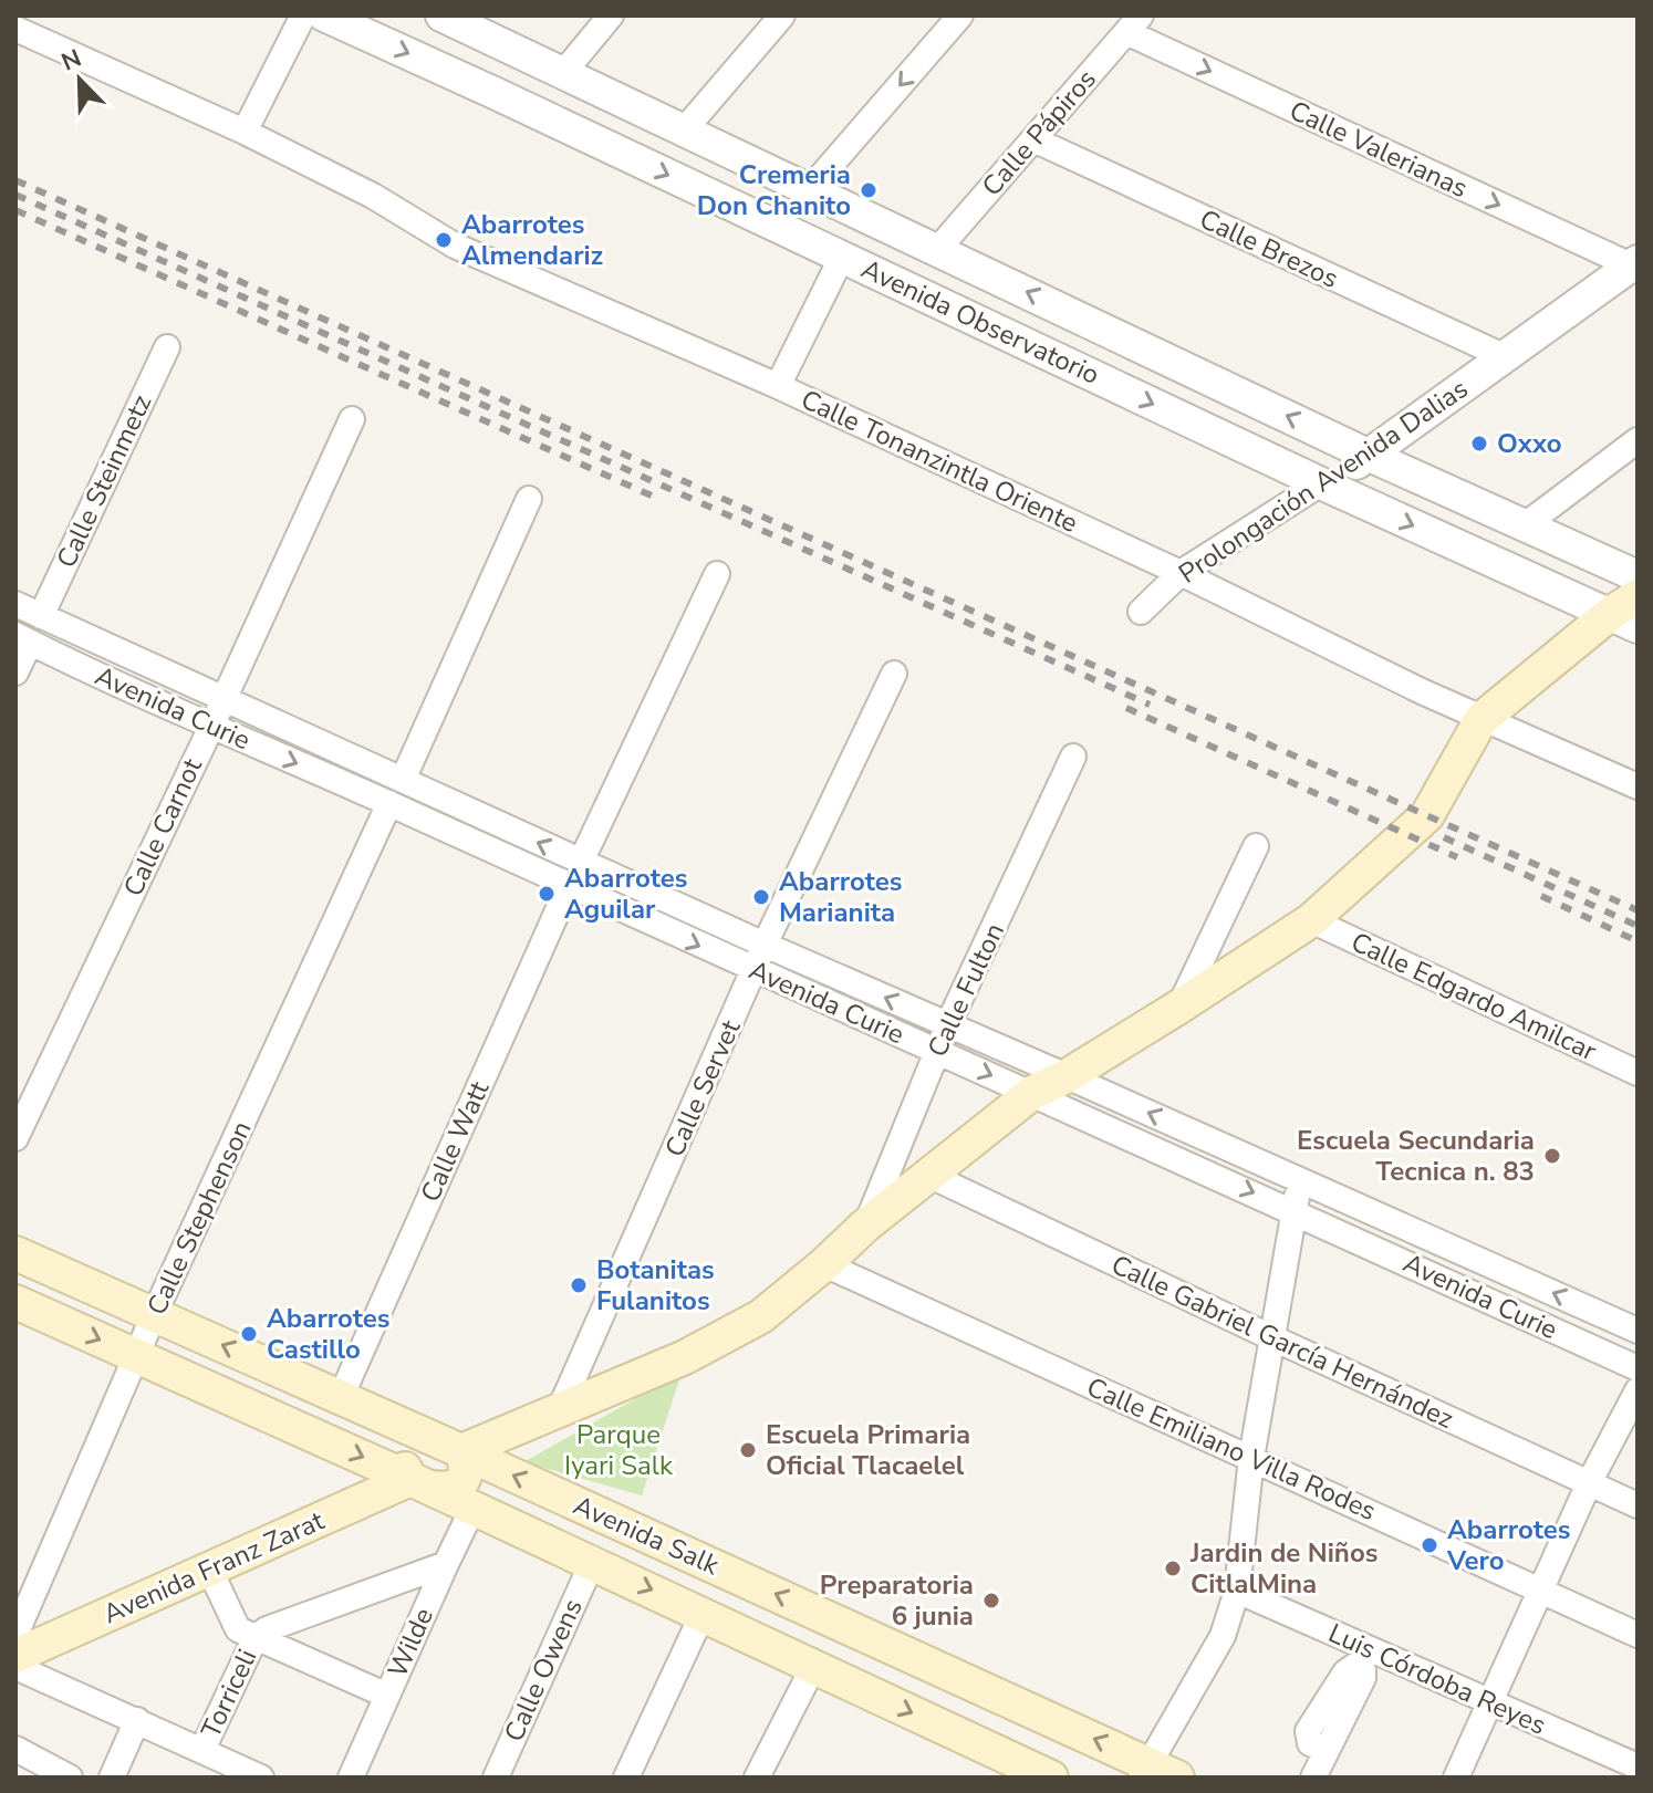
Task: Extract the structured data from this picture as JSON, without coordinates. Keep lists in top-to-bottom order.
{
  "streets": {
    "main road": ["Avenida Salk", "Avenida Franz Zarat"],
    "street": [
      "Calle Pápiros",
      "Calle Valerianas",
      "Calle Brezos",
      "Avenida Observatorio",
      "Calle Tonanzintla Oriente",
      "Calle Steinmetz",
      "Prolongación Avenida Dalias",
      "Avenida Curie",
      "Calle Carnot",
      "Calle Fulton",
      "Calle Edgardo Amilcar",
      "Calle Servet",
      "Calle Watt",
      "Calle Stephenson",
      "Calle Gabriel García Hernández",
      "Calle Emiliano Villa Rodes",
      "Wilde",
      "Calle Owens",
      "Luis Córdoba Reyes",
      "Torriceli"
    ]
  },
  "crossings": [
    ["Calle Pápiros", "Calle Valerianas"],
    ["Calle Pápiros", "Calle Brezos"],
    ["Calle Pápiros", "Avenida Observatorio"],
    ["Calle Valerianas", "Prolongación Avenida Dalias"],
    ["Calle Brezos", "Prolongación Avenida Dalias"],
    ["Avenida Observatorio", "Prolongación Avenida Dalias"],
    ["Calle Tonanzintla Oriente", "Prolongación Avenida Dalias"],
    ["Calle Steinmetz", "Avenida Curie"],
    ["Avenida Curie", "Calle Carnot"],
    ["Avenida Curie", "Calle Fulton"],
    ["Avenida Curie", "Calle Servet"],
    ["Avenida Curie", "Calle Watt"],
    ["Avenida Curie", "Calle Stephenson"],
    ["Calle Watt", "Avenida Salk"],
    ["Calle Stephenson", "Avenida Salk"],
    ["Avenida Salk", "Avenida Franz Zarat"],
    ["Avenida Salk", "Wilde"],
    ["Avenida Salk", "Calle Owens"]
  ],
  "one_way": ["Calle Valerianas"],
  "parks": ["Parque Iyari Salk"],
  "places": [
    "Cremeria Don Chanito",
    "Abarrotes Almendariz",
    "Oxxo",
    "Abarrotes Aguilar",
    "Abarrotes Marianita",
    "Escuela Secundaria Tecnica n. 83",
    "Botanitas Fulanitos",
    "Abarrotes Castillo",
    "Escuela Primaria Oficial Tlacaelel",
    "Abarrotes Vero",
    "Jardin de Niños CitlalMina",
    "Preparatoria 6 junia"
  ],
  "north": "top left"
}
